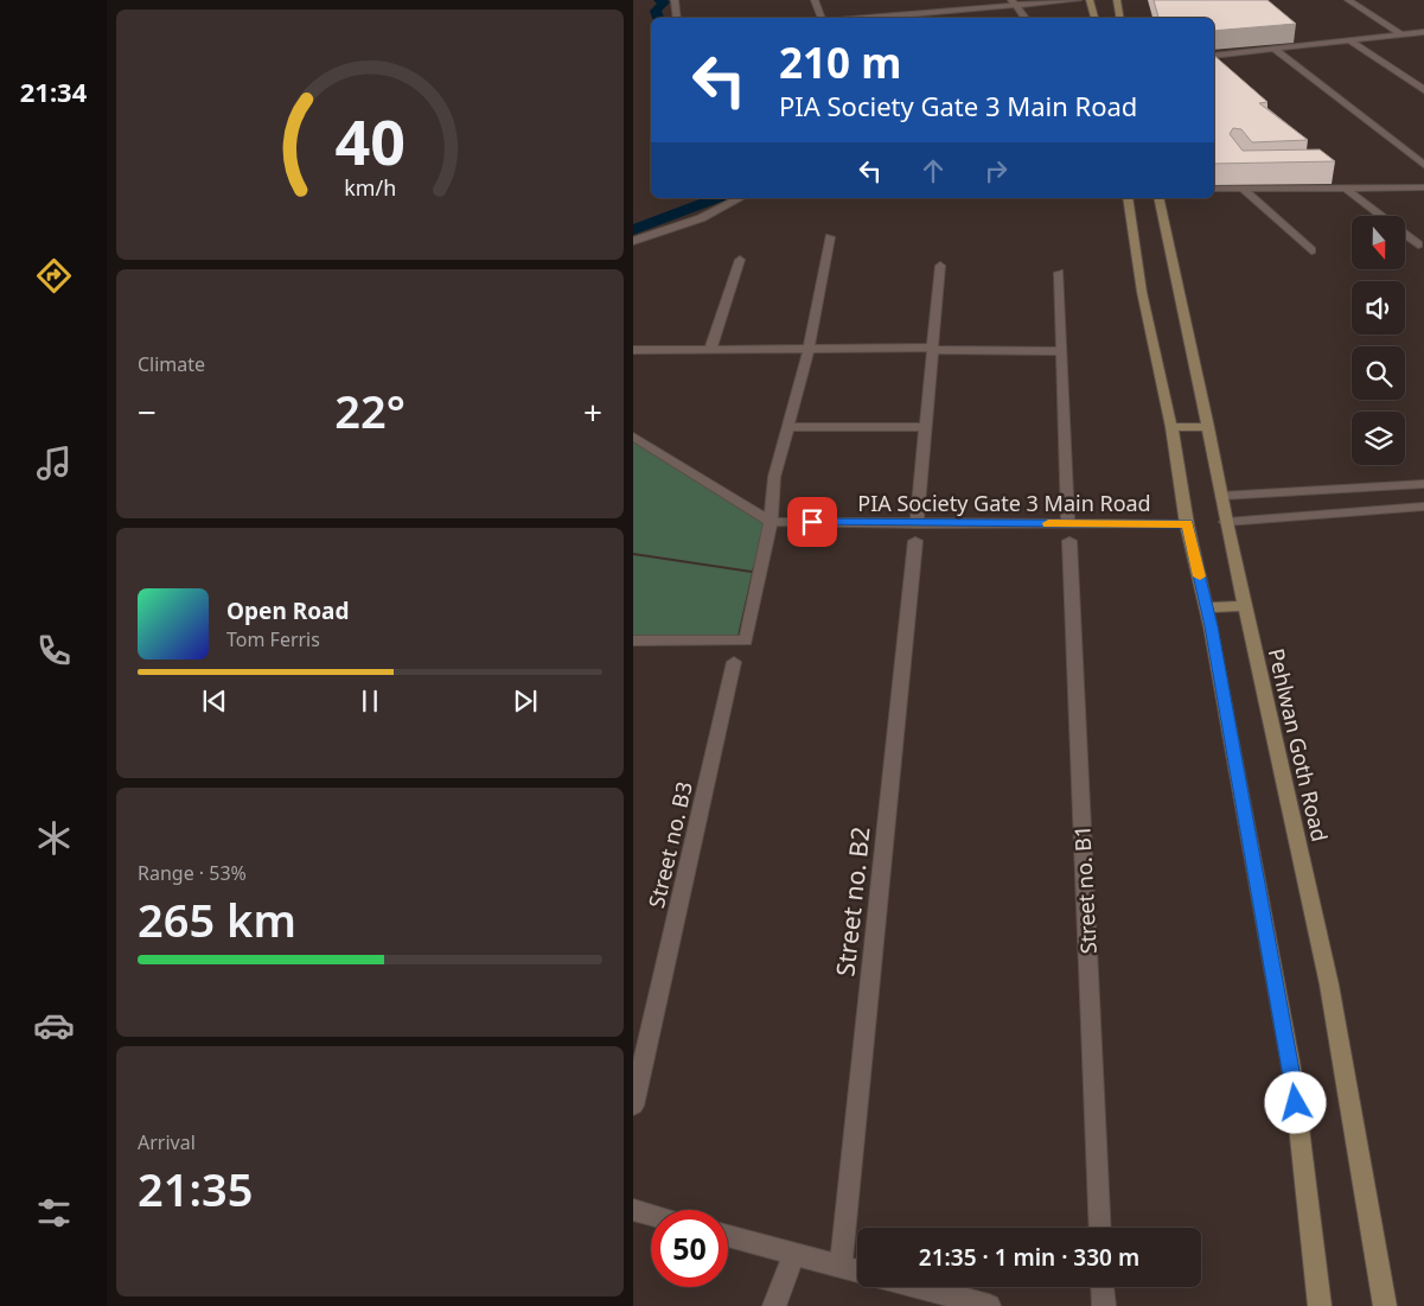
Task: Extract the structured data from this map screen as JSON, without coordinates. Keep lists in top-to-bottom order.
{
  "streets": {
    "main road": ["Pehlwan Goth Road"],
    "street": [
      "PIA Society Gate 3 Main Road",
      "Street no. B3",
      "Street no. B1",
      "Street no. B2"
    ]
  },
  "crossings": [
    ["PIA Society Gate 3 Main Road", "Street no. B1"],
    ["PIA Society Gate 3 Main Road", "Street no. B2"]
  ],
  "north": "bottom",
  "page": {
    "tabs": "21:34",
    "turn": ["210 m", "PIA Society Gate 3 Main Road"],
    "tile": [
      "Climate",
      ["Range · 53%", "265 km"],
      ["Arrival", "21:35"]
    ],
    "heat": ["−", "22°", "+"],
    "song": ["Open Road", "Tom Ferris"],
    "limit": "50",
    "trip": "21:35 · 1 min · 330 m",
    "gauge": ["40", "km/h"]
  }
}
